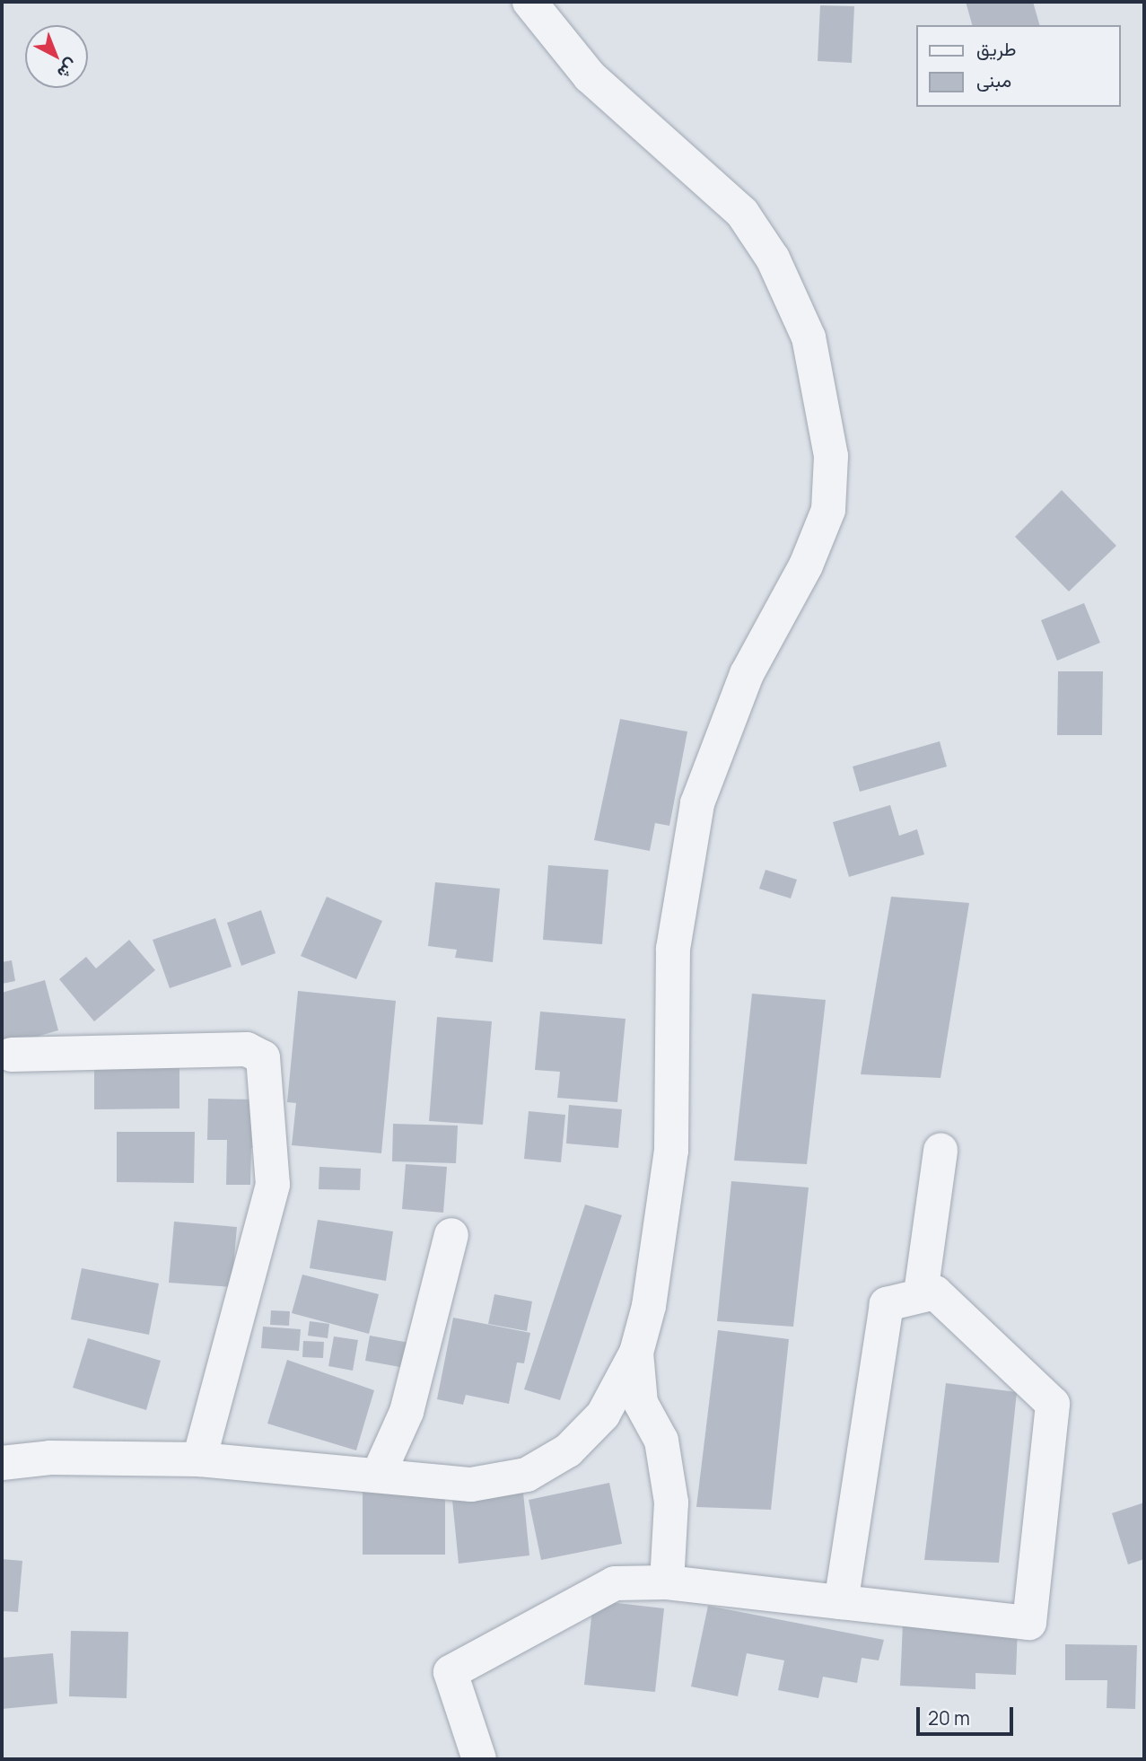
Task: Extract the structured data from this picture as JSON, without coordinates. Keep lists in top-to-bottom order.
{
  "legend": ["طريق", "مبنى"],
  "scale_bar": "20 m",
  "north": "bottom right"
}
